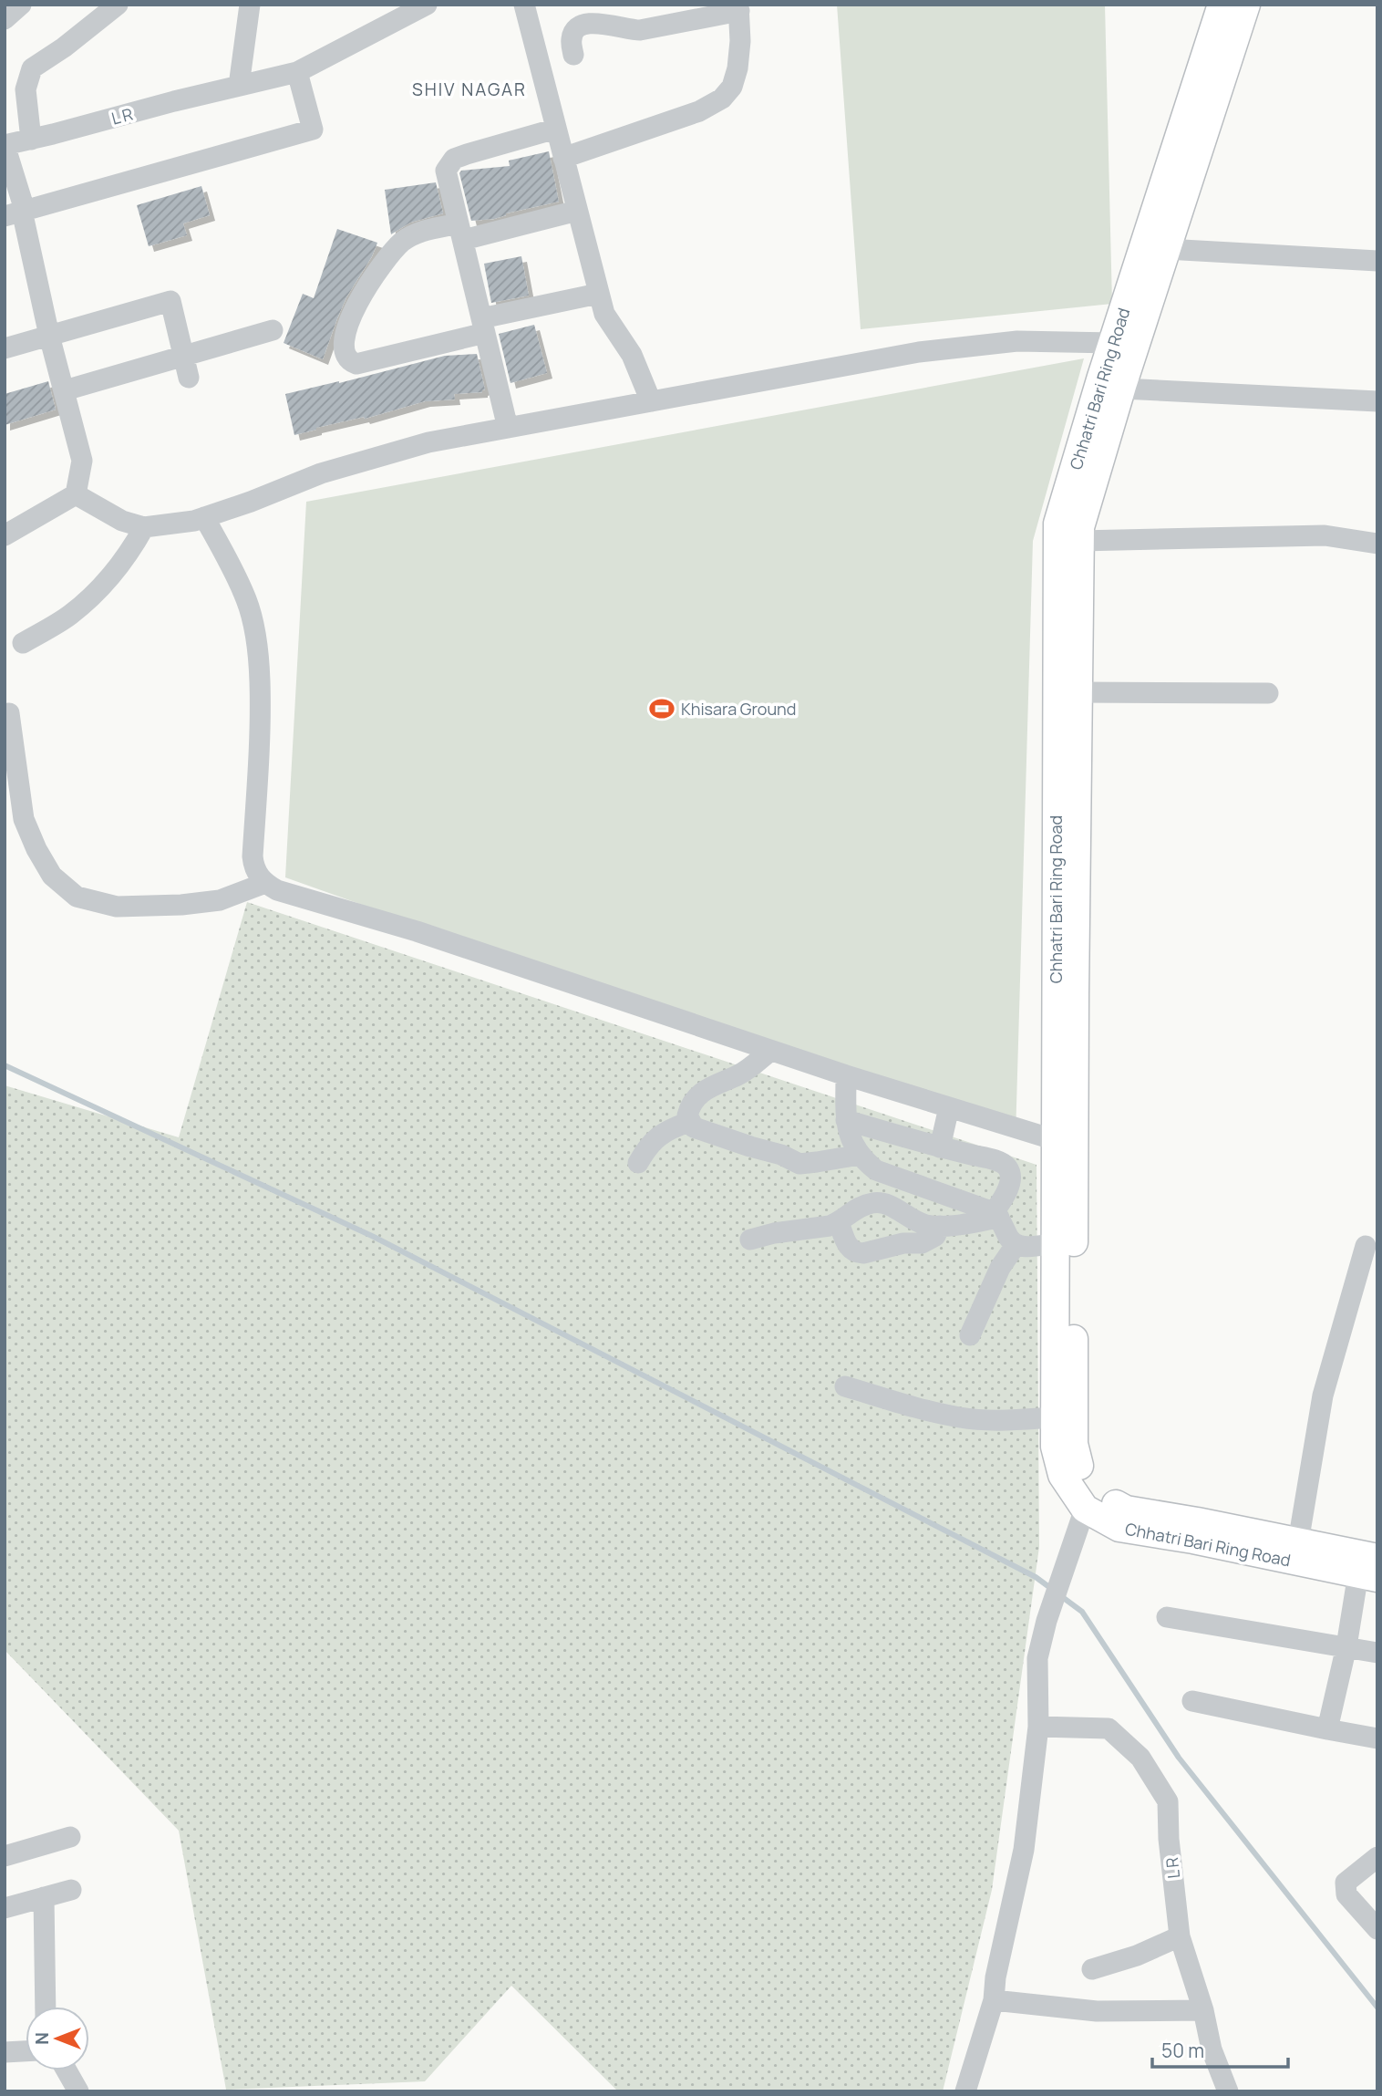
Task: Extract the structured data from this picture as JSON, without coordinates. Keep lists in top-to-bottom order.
{
  "streets": {
    "main road": ["Chhatri Bari Ring Road"],
    "street": ["L R"]
  },
  "districts": ["SHIV NAGAR"],
  "places": {
    "sports": ["Khisara Ground"]
  },
  "scale_bar": "50 m",
  "north": "left"
}
